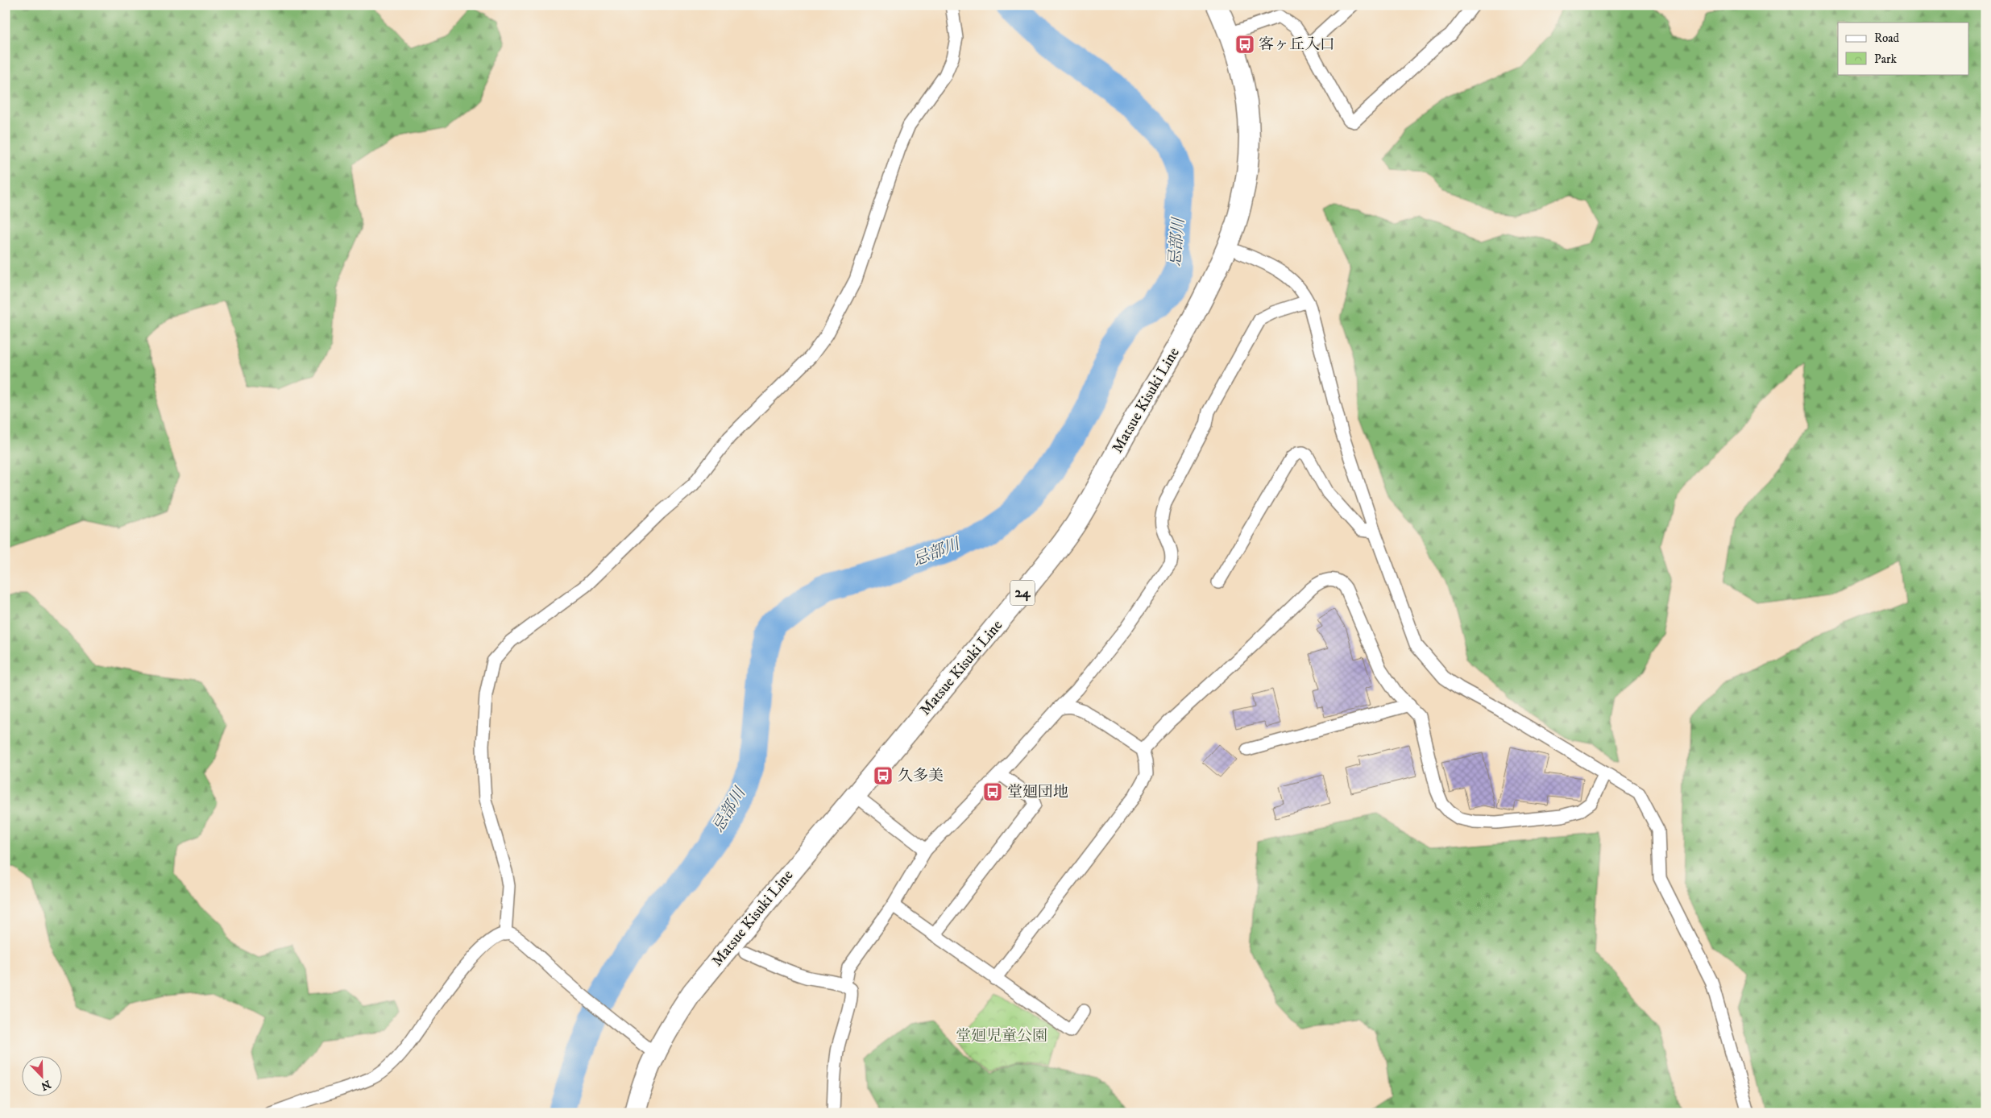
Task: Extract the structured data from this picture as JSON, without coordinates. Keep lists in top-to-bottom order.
{
  "streets": {
    "main road": ["Matsue Kisuki Line", "24"]
  },
  "water": ["忌部川"],
  "parks": ["堂廻児童公園"],
  "places": {
    "bus stop": ["客ヶ丘入口", "久多美", "堂廻団地"]
  },
  "legend": ["Road", "Park"],
  "north": "bottom right"
}
